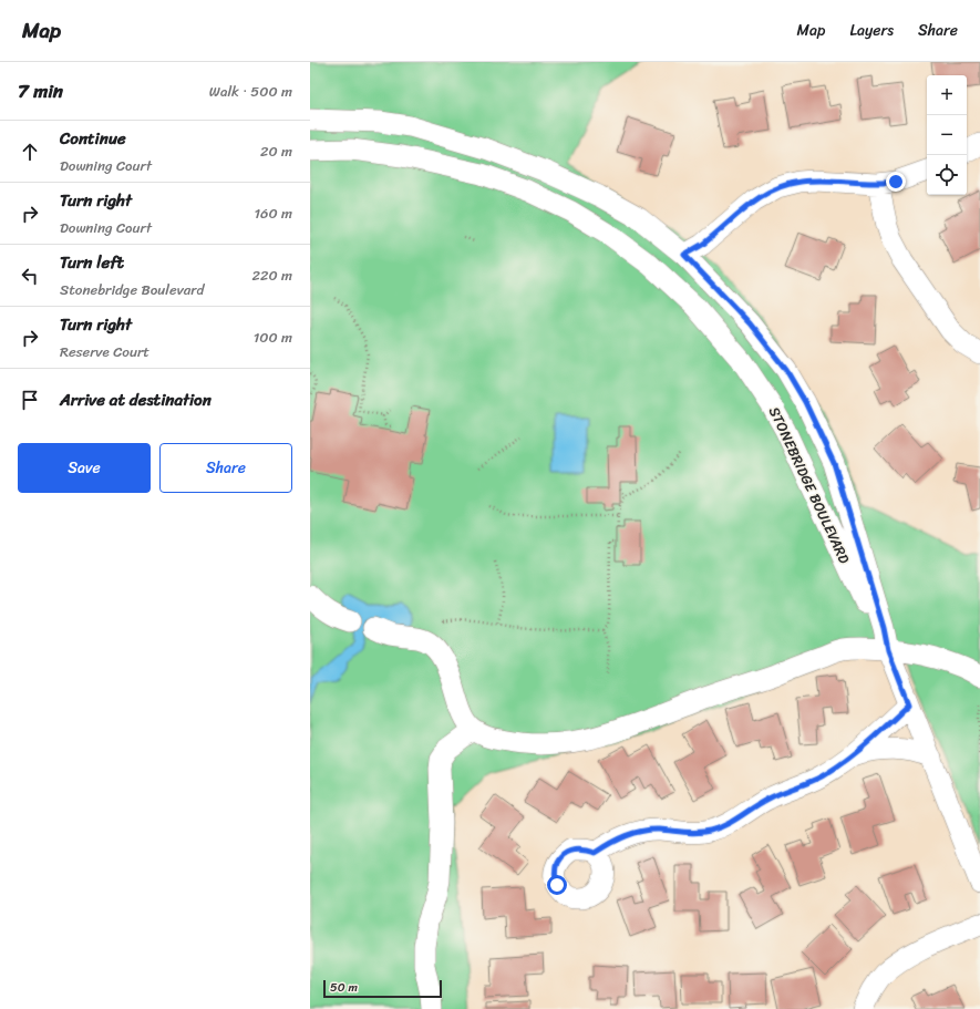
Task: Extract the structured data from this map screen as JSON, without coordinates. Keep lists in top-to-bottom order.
{
  "streets": {
    "street": ["STONEBRIDGE BOULEVARD"]
  },
  "scale_bar": "50 m",
  "page": {
    "header": "Map",
    "nav": ["Map", "Layers", "Share"],
    "heading": ["7 min", "Walk · 500 m"],
    "map_buttons": ["+", "−"],
    "list": [
      ["Continue", "Downing Court", "20 m"],
      ["Turn right", "Downing Court", "160 m"],
      ["Turn left", "Stonebridge Boulevard", "220 m"],
      ["Turn right", "Reserve Court", "100 m"],
      "Arrive at destination"
    ],
    "buttons": ["Save", "Share"],
    "scale": "50 m"
  }
}
